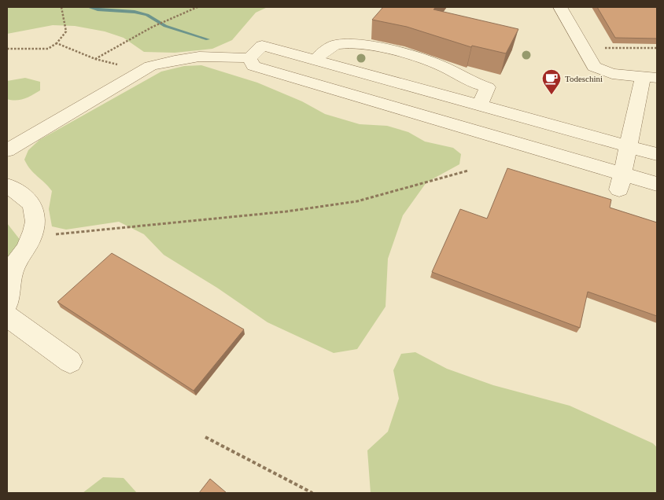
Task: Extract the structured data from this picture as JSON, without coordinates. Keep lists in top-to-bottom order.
{
  "places": {
    "cafe": ["Todeschini"]
  }
}
